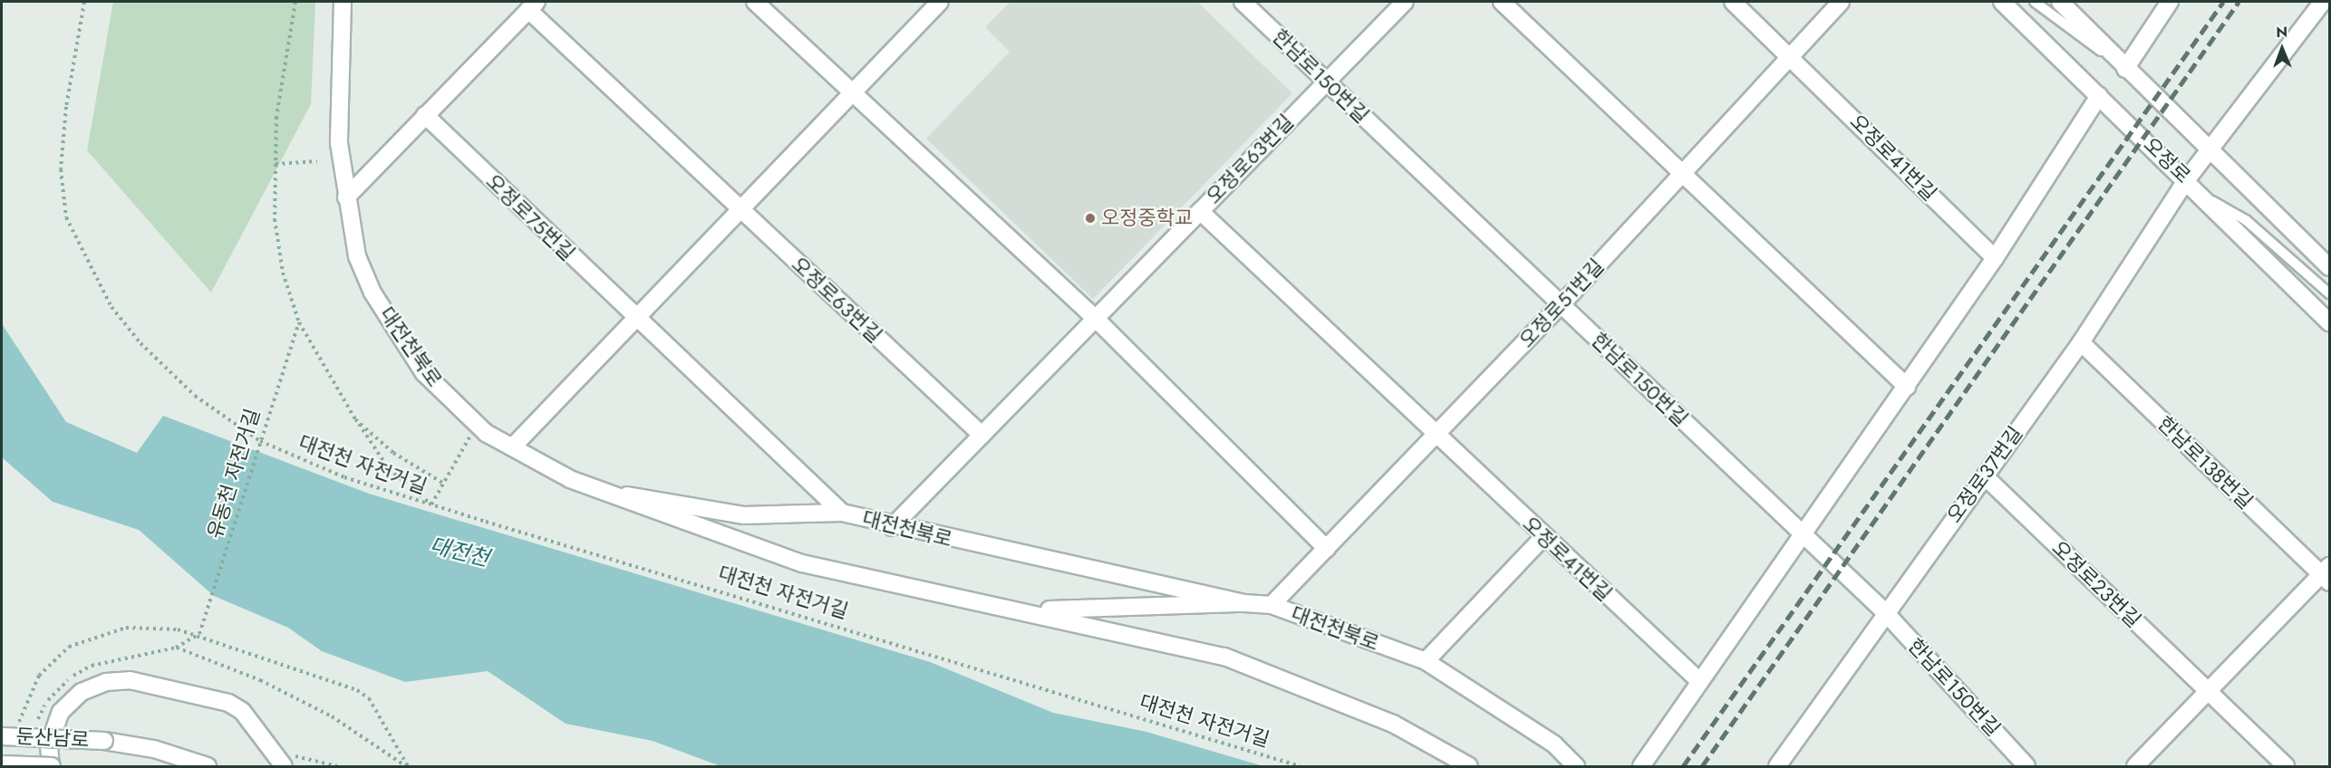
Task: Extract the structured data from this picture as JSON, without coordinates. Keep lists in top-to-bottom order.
{
  "streets": {
    "street": [
      "한남로150번길",
      "오정로41번길",
      "오정로63번길",
      "오정로",
      "오정로75번길",
      "오정로51번길",
      "대전천북로",
      "한남로138번길",
      "오정로37번길",
      "오정로23번길",
      "둔산남로"
    ],
    "path": ["대전천 자전거길", "유동천 자전거길"]
  },
  "crossings": [
    ["한남로150번길", "오정로63번길"],
    ["한남로150번길", "오정로51번길"],
    ["한남로150번길", "오정로37번길"],
    ["오정로41번길", "오정로51번길"],
    ["오정로63번길", "대전천북로"],
    ["오정로", "오정로37번길"],
    ["오정로75번길", "대전천북로"],
    ["오정로51번길", "대전천북로"],
    ["한남로138번길", "오정로37번길"],
    ["대전천 자전거길", "유동천 자전거길"],
    ["오정로37번길", "오정로23번길"]
  ],
  "water": ["대전천"],
  "places": ["오정중학교"],
  "north": "top"
}
